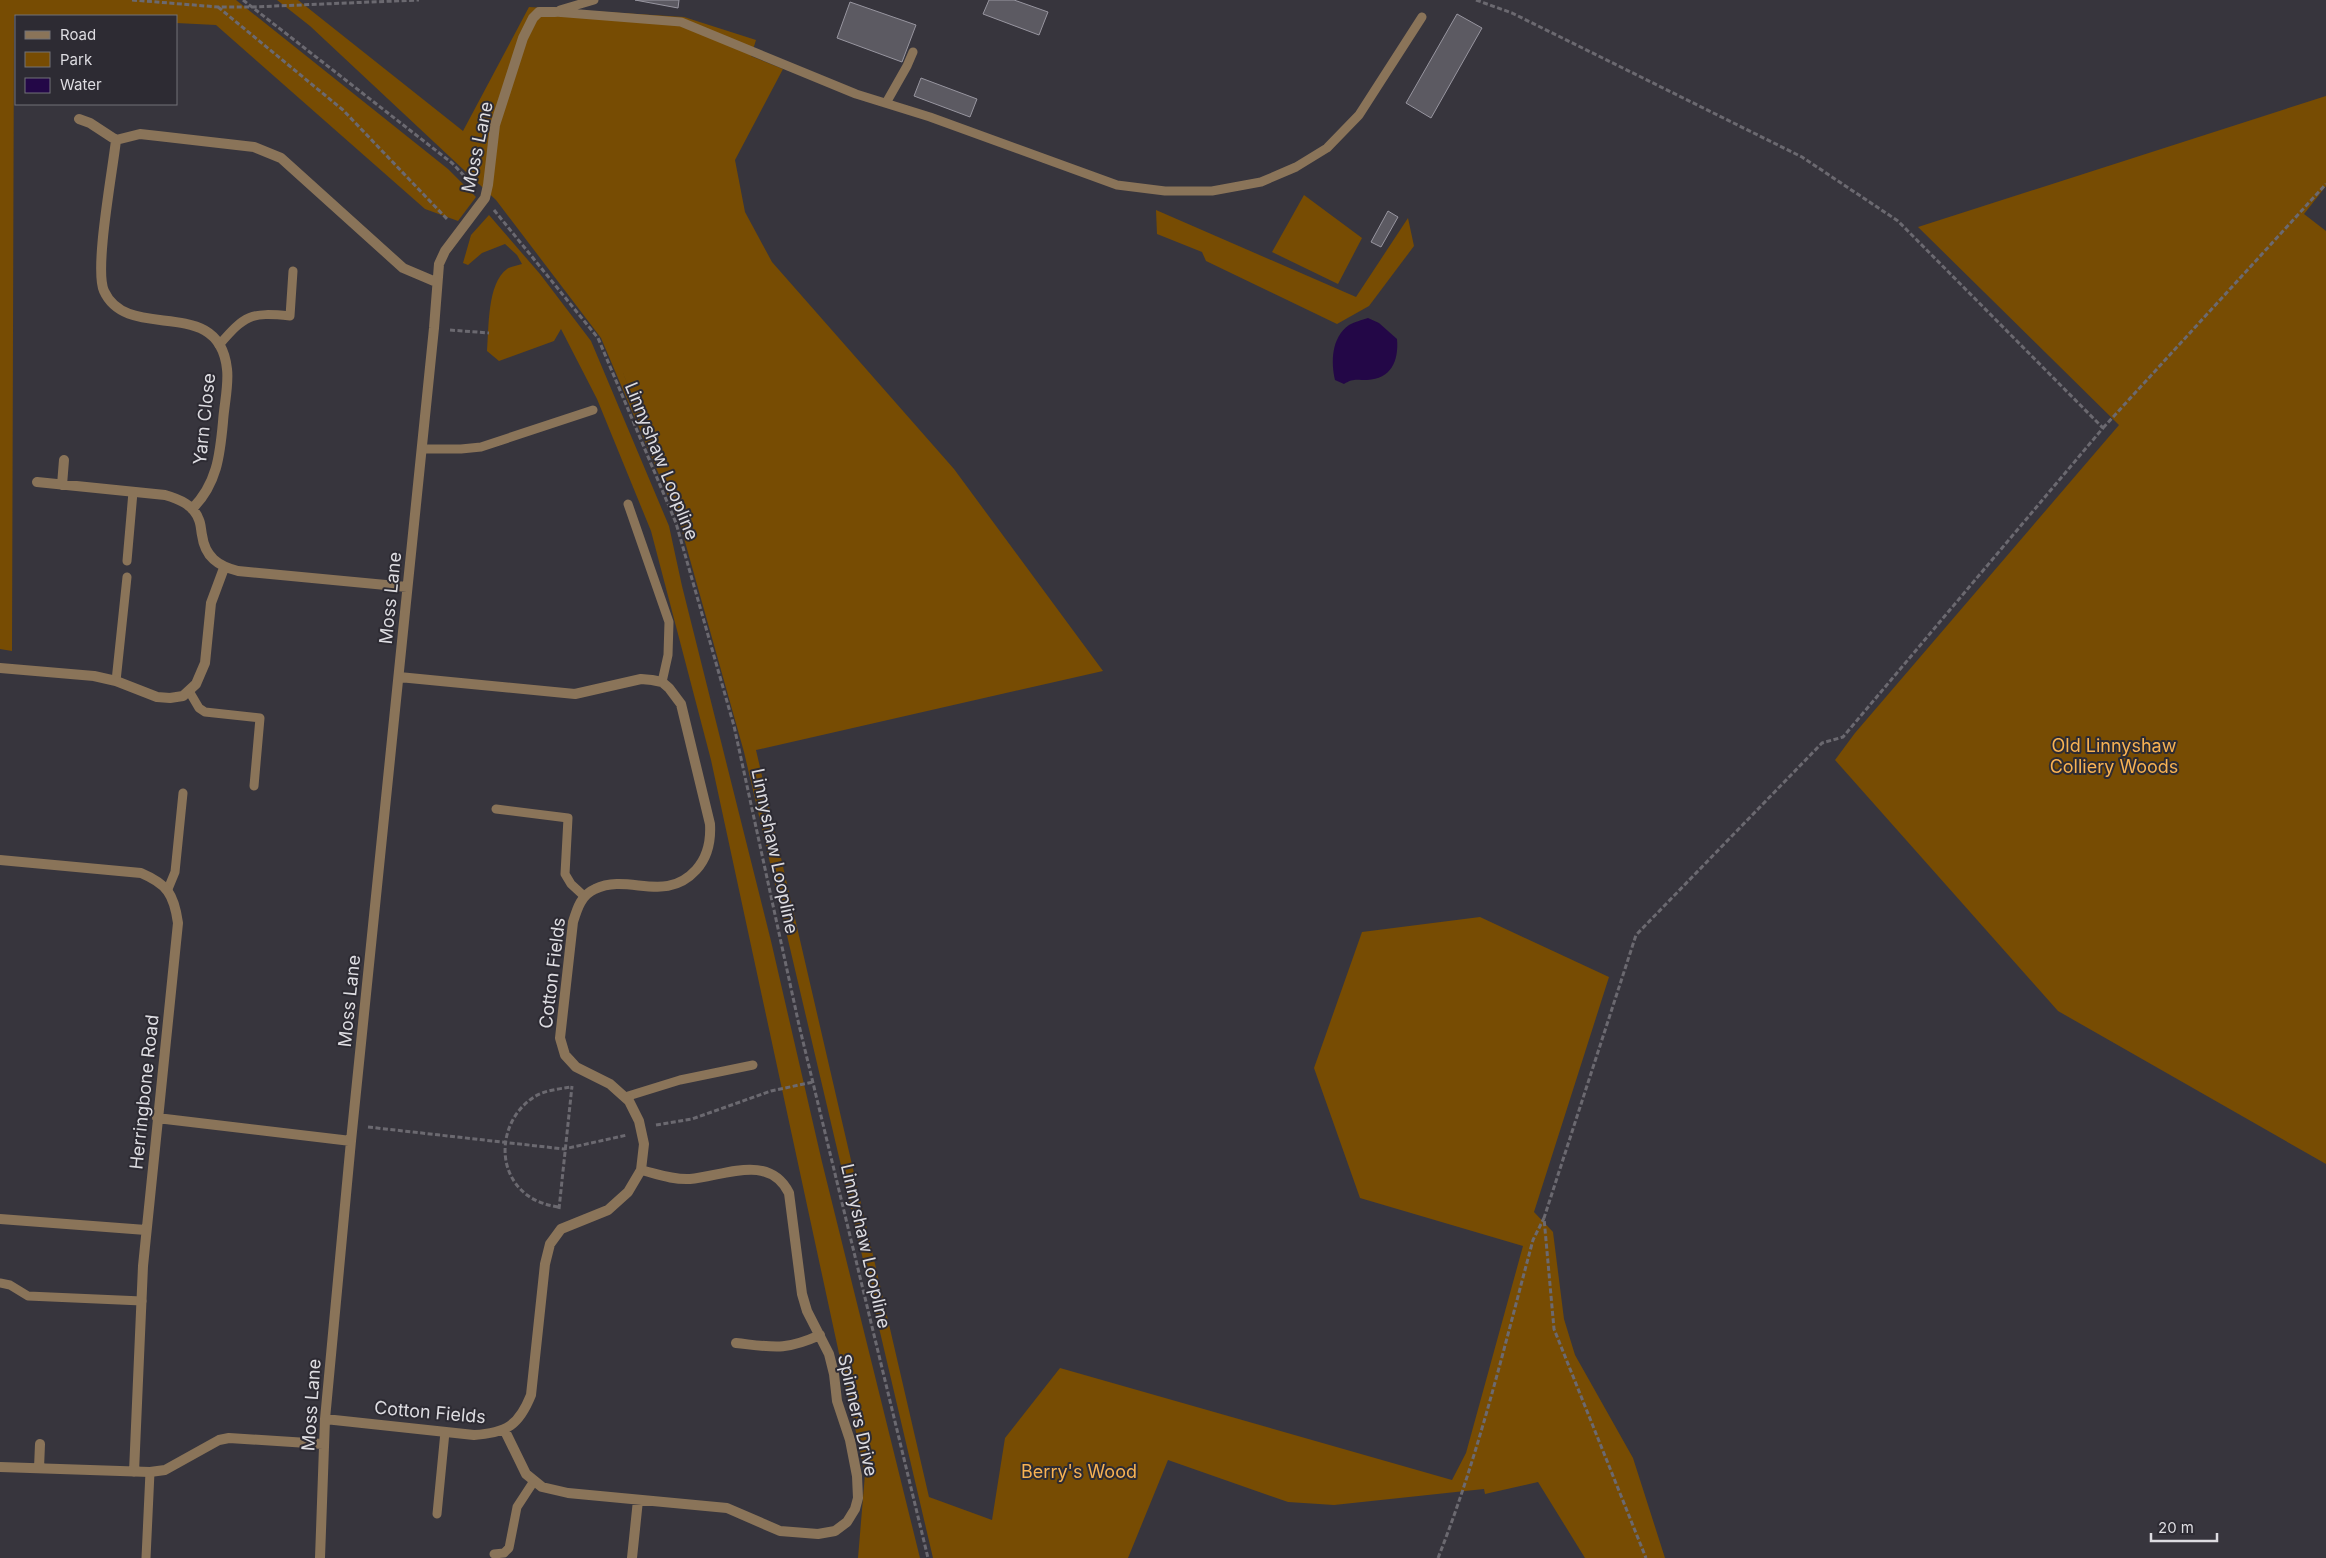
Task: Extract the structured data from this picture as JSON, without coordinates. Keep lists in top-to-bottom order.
{
  "streets": {
    "street": [
      "Moss Lane",
      "Yarn Close",
      "Cotton Fields",
      "Herringbone Road",
      "Spinners Drive"
    ],
    "path": ["Linnyshaw Loopline"]
  },
  "crossings": [
    ["Moss Lane", "Linnyshaw Loopline"],
    ["Moss Lane", "Cotton Fields"],
    ["Cotton Fields", "Spinners Drive"]
  ],
  "parks": ["Old Linnyshaw Colliery Woods", "Berry's Wood"],
  "legend": ["Road", "Park", "Water"],
  "scale_bar": "20 m"
}
